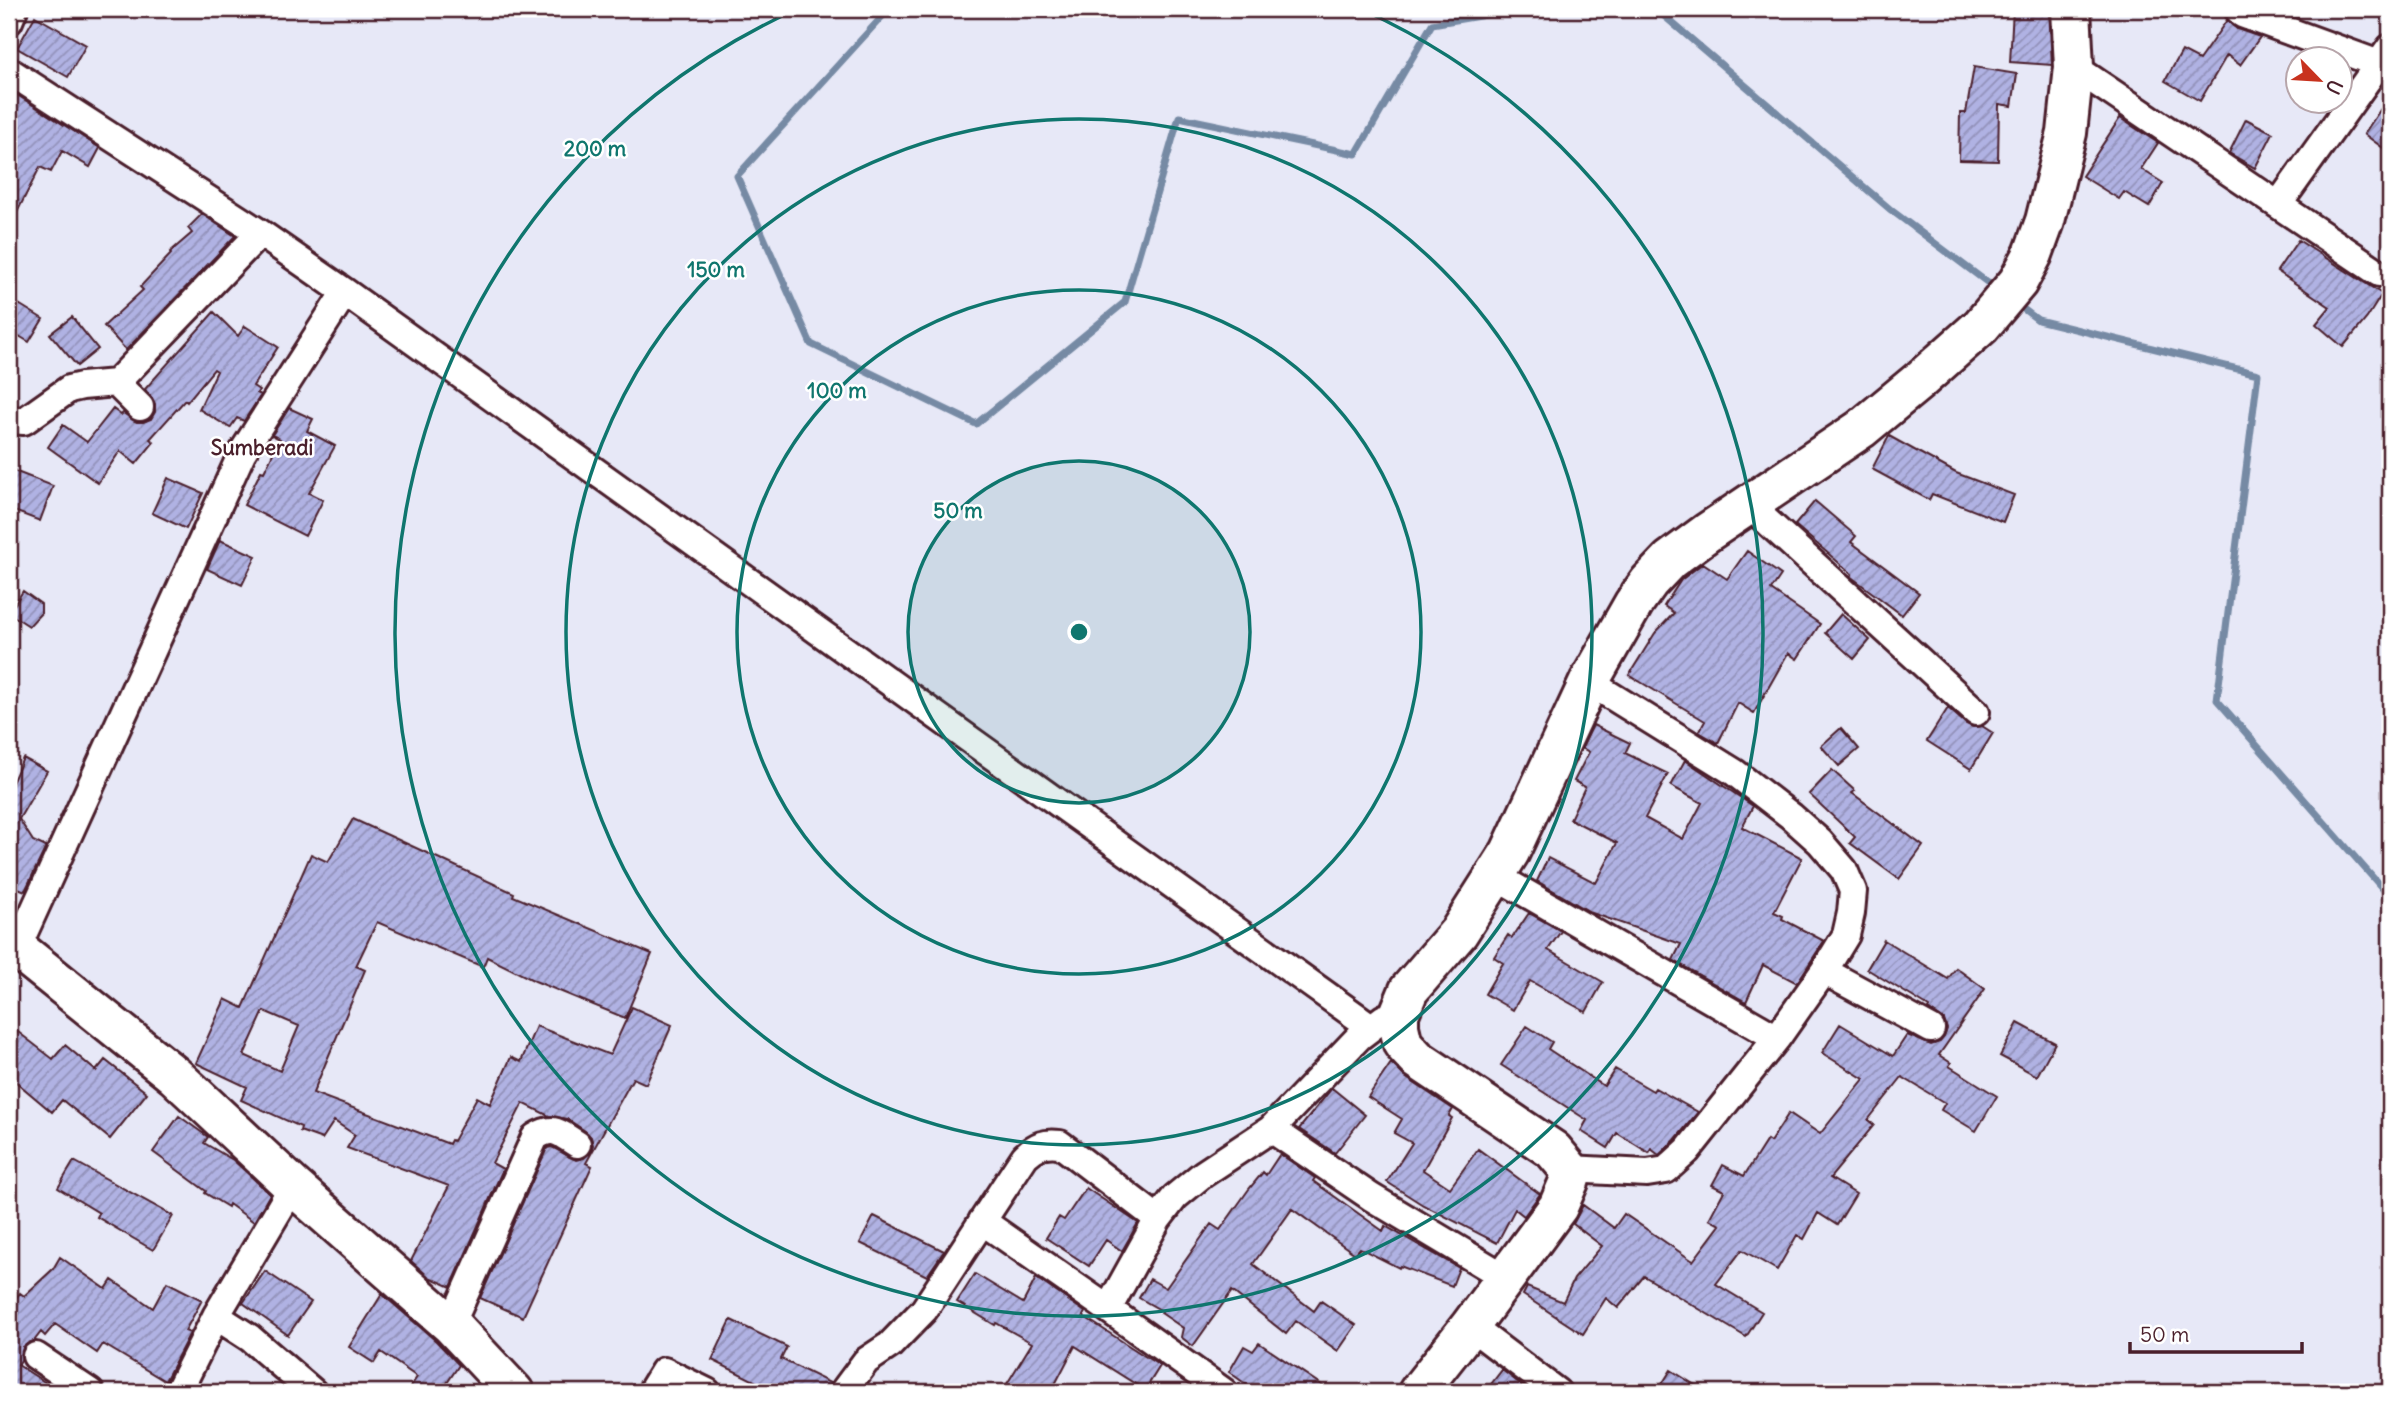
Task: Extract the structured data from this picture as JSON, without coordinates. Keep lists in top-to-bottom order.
{
  "districts": ["Sumberadi"],
  "scale_bar": "50 m",
  "north": "bottom right",
  "rings": [
    "200 m",
    "150 m",
    "100 m",
    "50 m"
  ]
}
